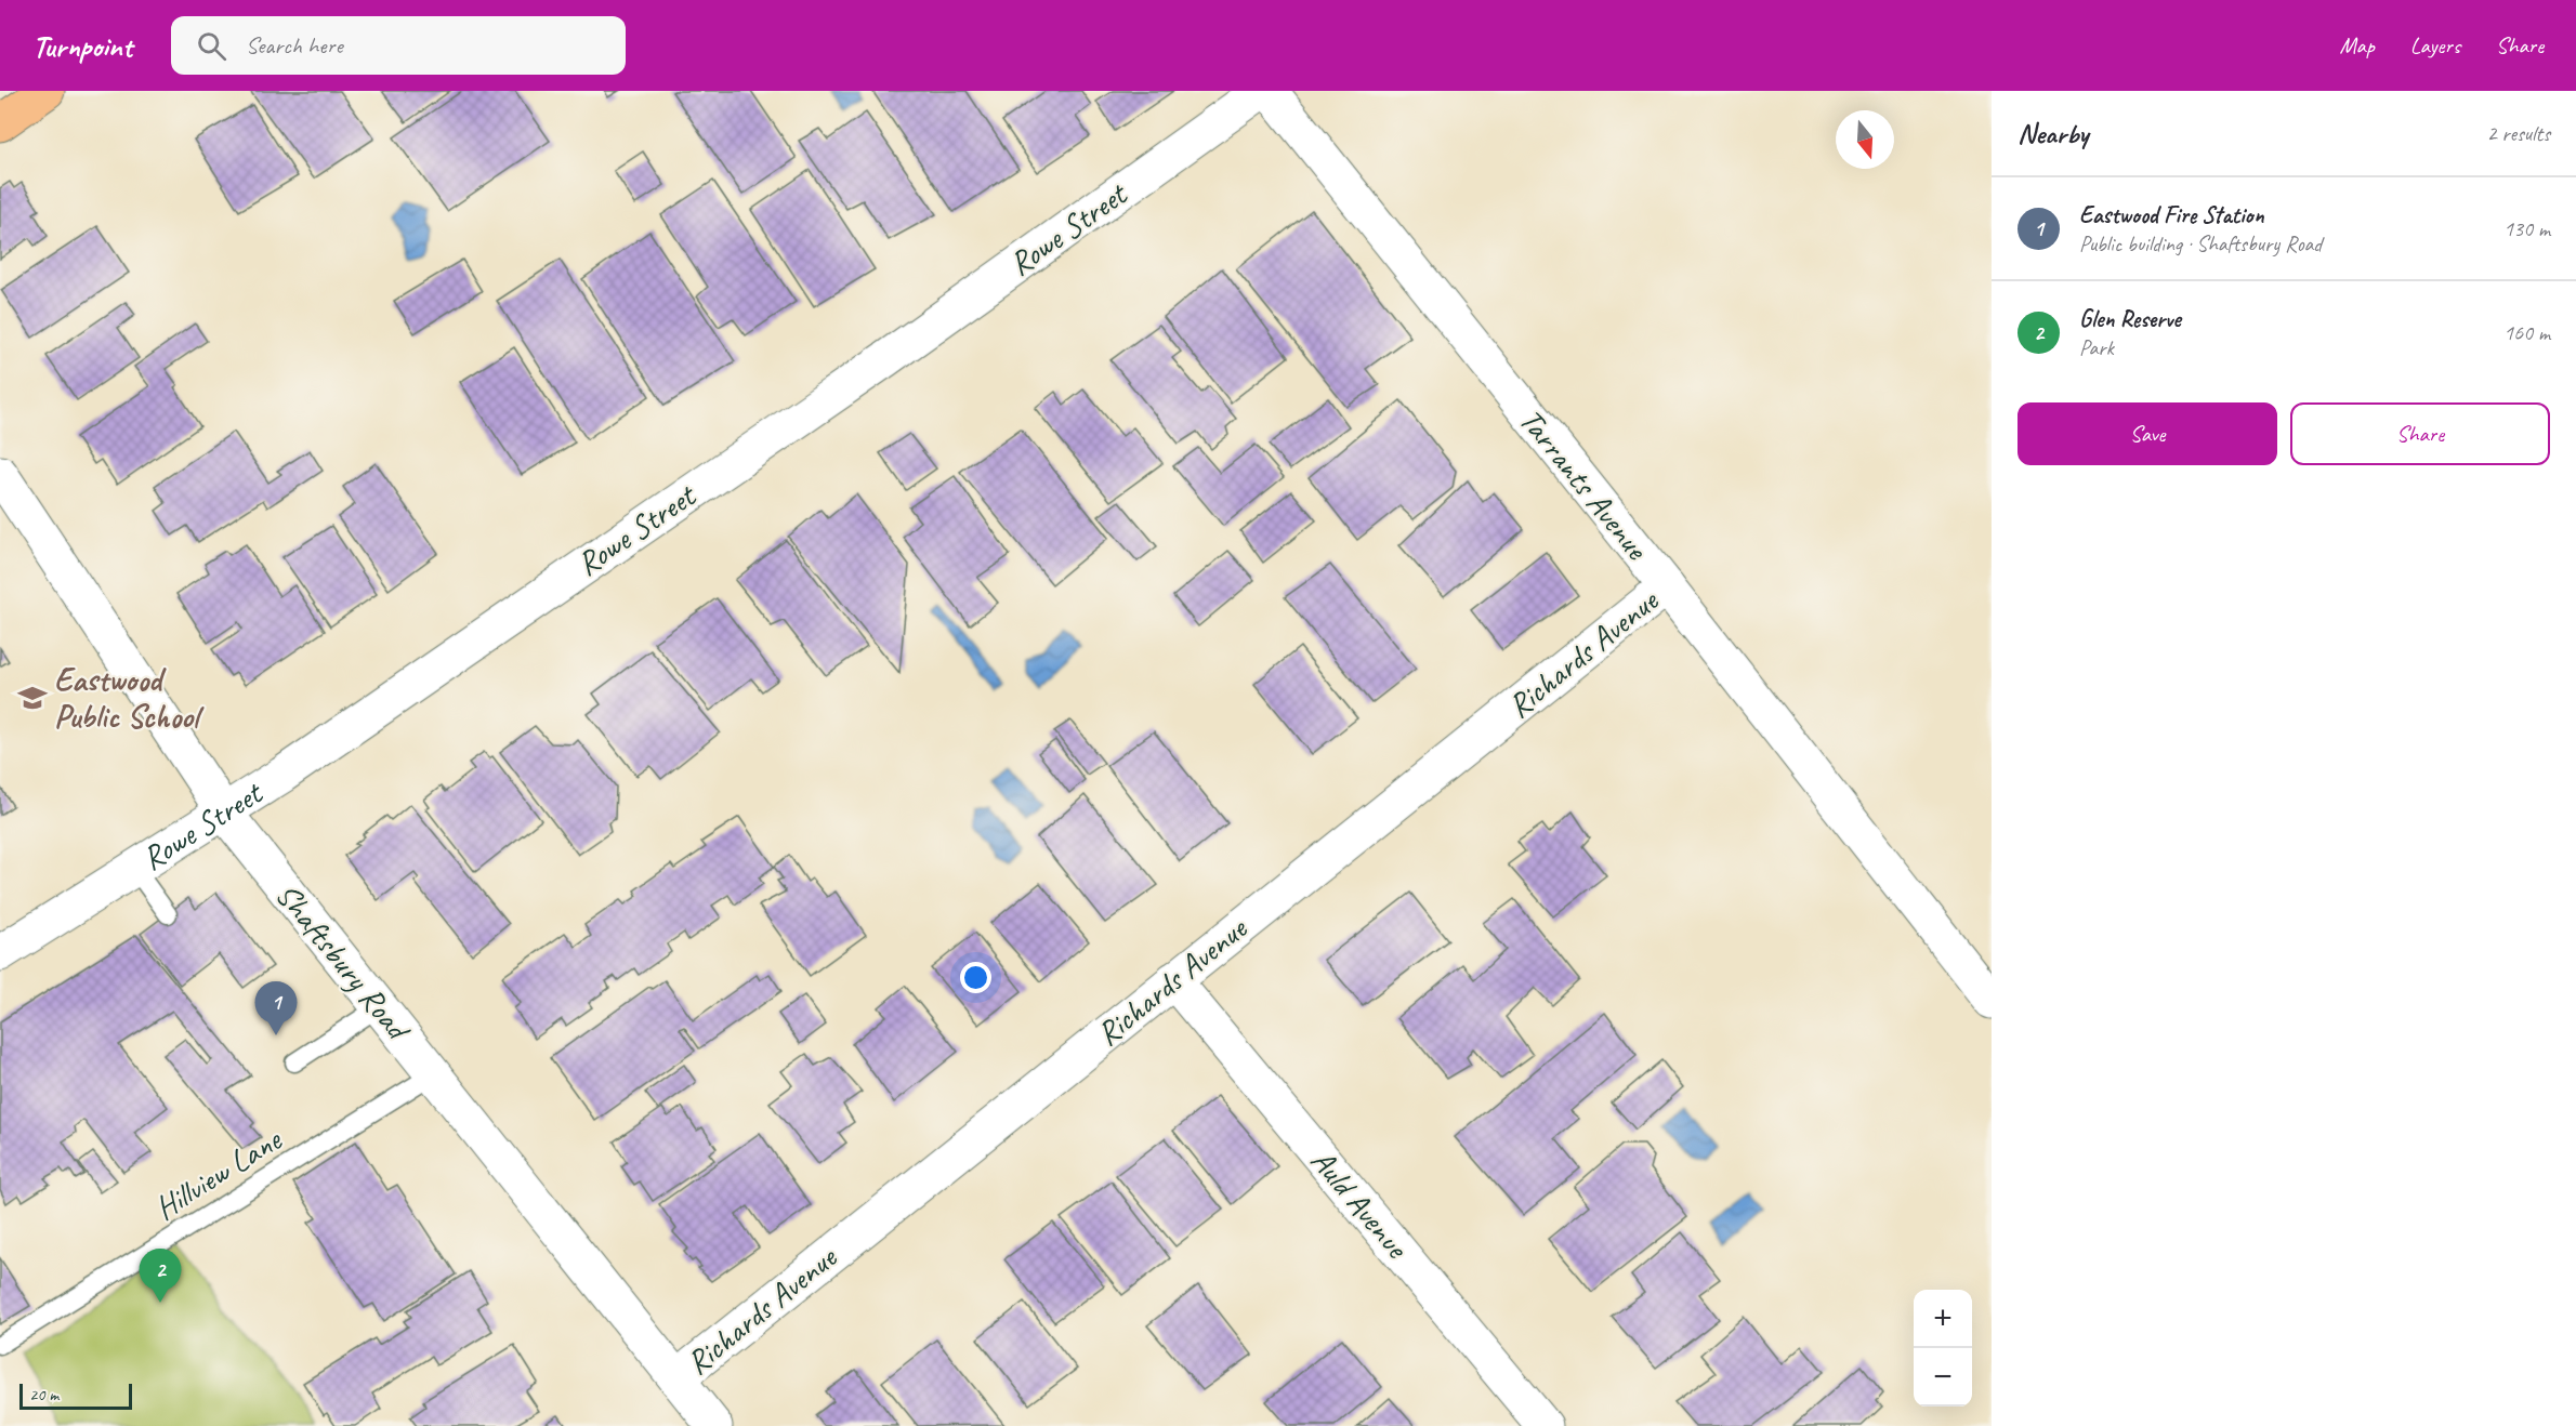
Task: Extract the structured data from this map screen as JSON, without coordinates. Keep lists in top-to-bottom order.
{
  "streets": {
    "street": [
      "Rowe Street",
      "Tarrants Avenue",
      "Richards Avenue",
      "Shaftsbury Road",
      "Auld Avenue"
    ],
    "lane": ["Hillview Lane"]
  },
  "crossings": [
    ["Rowe Street", "Shaftsbury Road"],
    ["Tarrants Avenue", "Richards Avenue"],
    ["Richards Avenue", "Shaftsbury Road"],
    ["Richards Avenue", "Auld Avenue"],
    ["Shaftsbury Road", "Hillview Lane"]
  ],
  "places": {
    "school or university": ["Eastwood Public School"]
  },
  "scale_bar": "20 m",
  "north": "bottom",
  "page": {
    "header": "Turnpoint",
    "search": "Search here",
    "nav": ["Map", "Layers", "Share"],
    "heading": ["Nearby", "2 results"],
    "list": [
      {
        "mark": "1",
        "name": "Eastwood Fire Station",
        "note": "Public building · Shaftsbury Road",
        "value": "130 m"
      },
      {
        "mark": "2",
        "name": "Glen Reserve",
        "note": "Park",
        "value": "160 m"
      }
    ],
    "buttons": ["Save", "Share"],
    "pins": ["1", "2"],
    "map_buttons": ["+", "−"],
    "scale": "20 m"
  }
}
